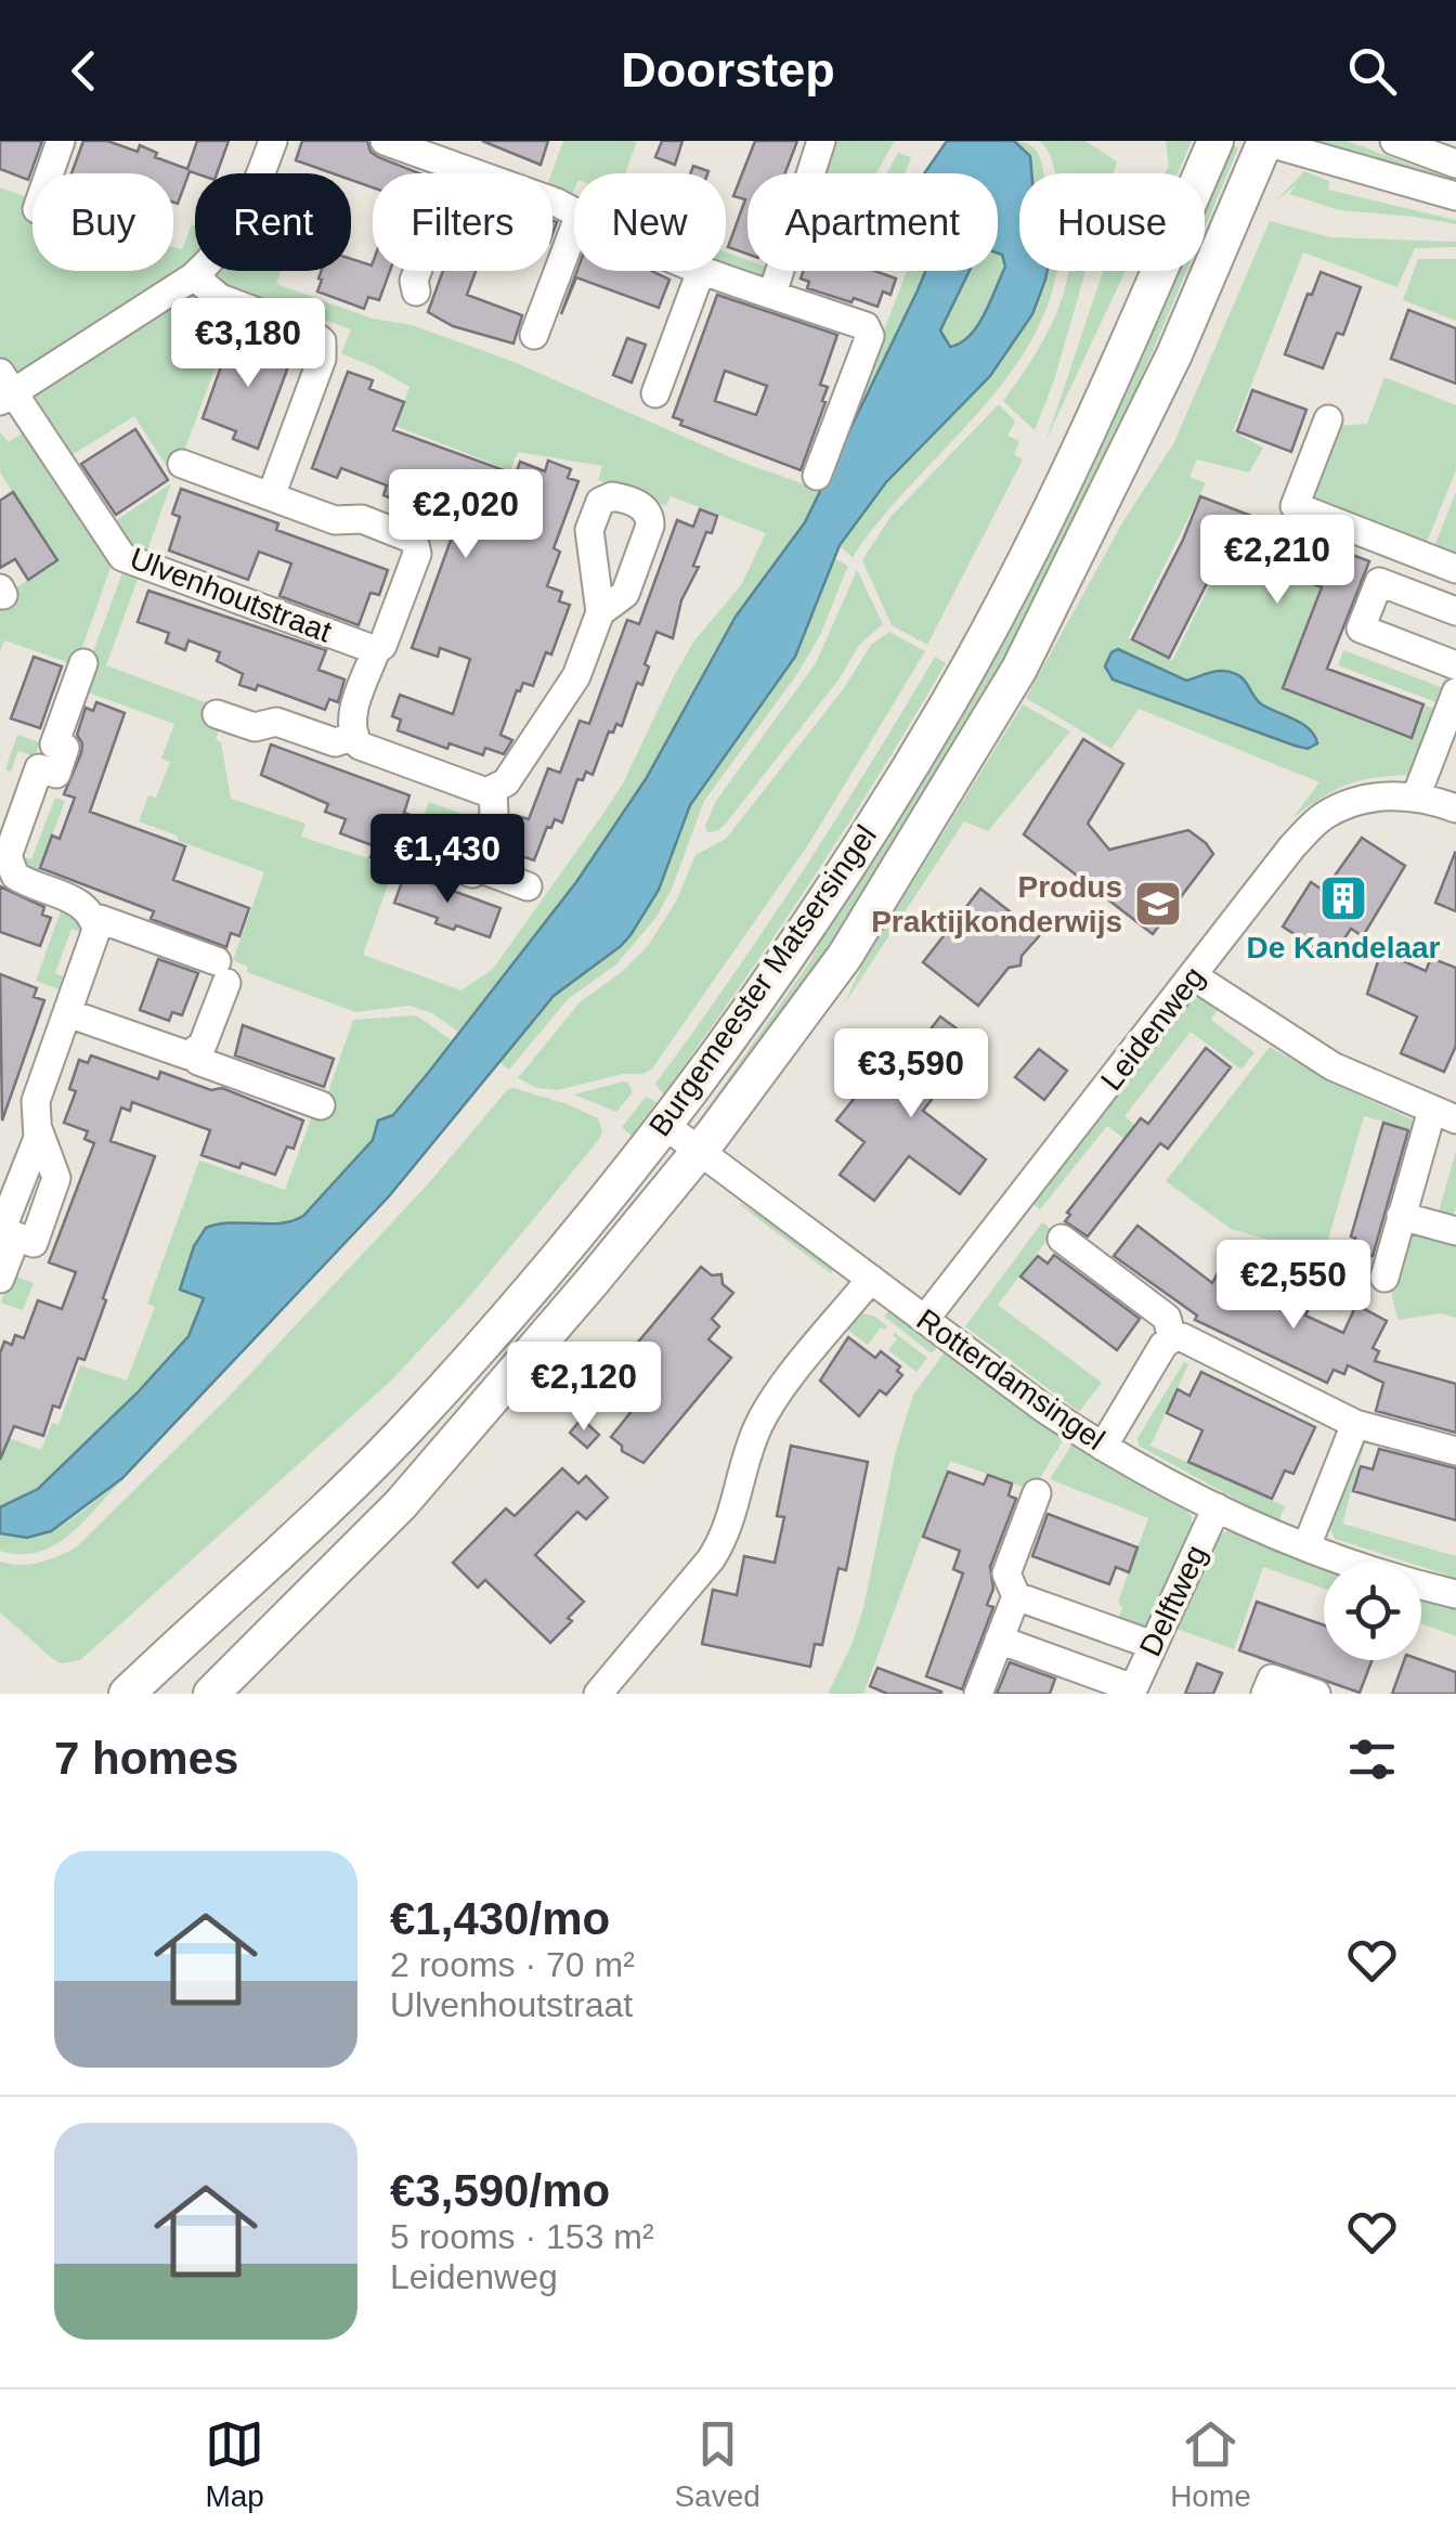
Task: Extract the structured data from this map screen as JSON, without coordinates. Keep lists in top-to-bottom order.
{
  "streets": {
    "main road": ["Burgemeester Matsersingel"],
    "street": [
      "Ulvenhoutstraat",
      "Leidenweg",
      "Rotterdamsingel",
      "Delftweg"
    ]
  },
  "crossings": [
    ["Burgemeester Matsersingel", "Rotterdamsingel"],
    ["Leidenweg", "Rotterdamsingel"],
    ["Rotterdamsingel", "Delftweg"]
  ],
  "places": {
    "building": ["De Kandelaar"],
    "school or university": ["Produs Praktijkonderwijs"]
  },
  "page": {
    "header": "Doorstep",
    "chip": [
      "Buy",
      "Rent",
      "Filters",
      "New",
      "Apartment",
      "House"
    ],
    "price": [
      "€3,180",
      "€2,020",
      "€2,210",
      "€1,430",
      "€3,590",
      "€2,550",
      "€2,120"
    ],
    "heading": "7 homes",
    "list": [
      {
        "name": "€1,430/mo",
        "note": "2 rooms · 70 m² · Ulvenhoutstraat"
      },
      {
        "name": "€3,590/mo",
        "note": "5 rooms · 153 m² · Leidenweg"
      }
    ],
    "tabs": ["Map", "Saved", "Home"]
  }
}
